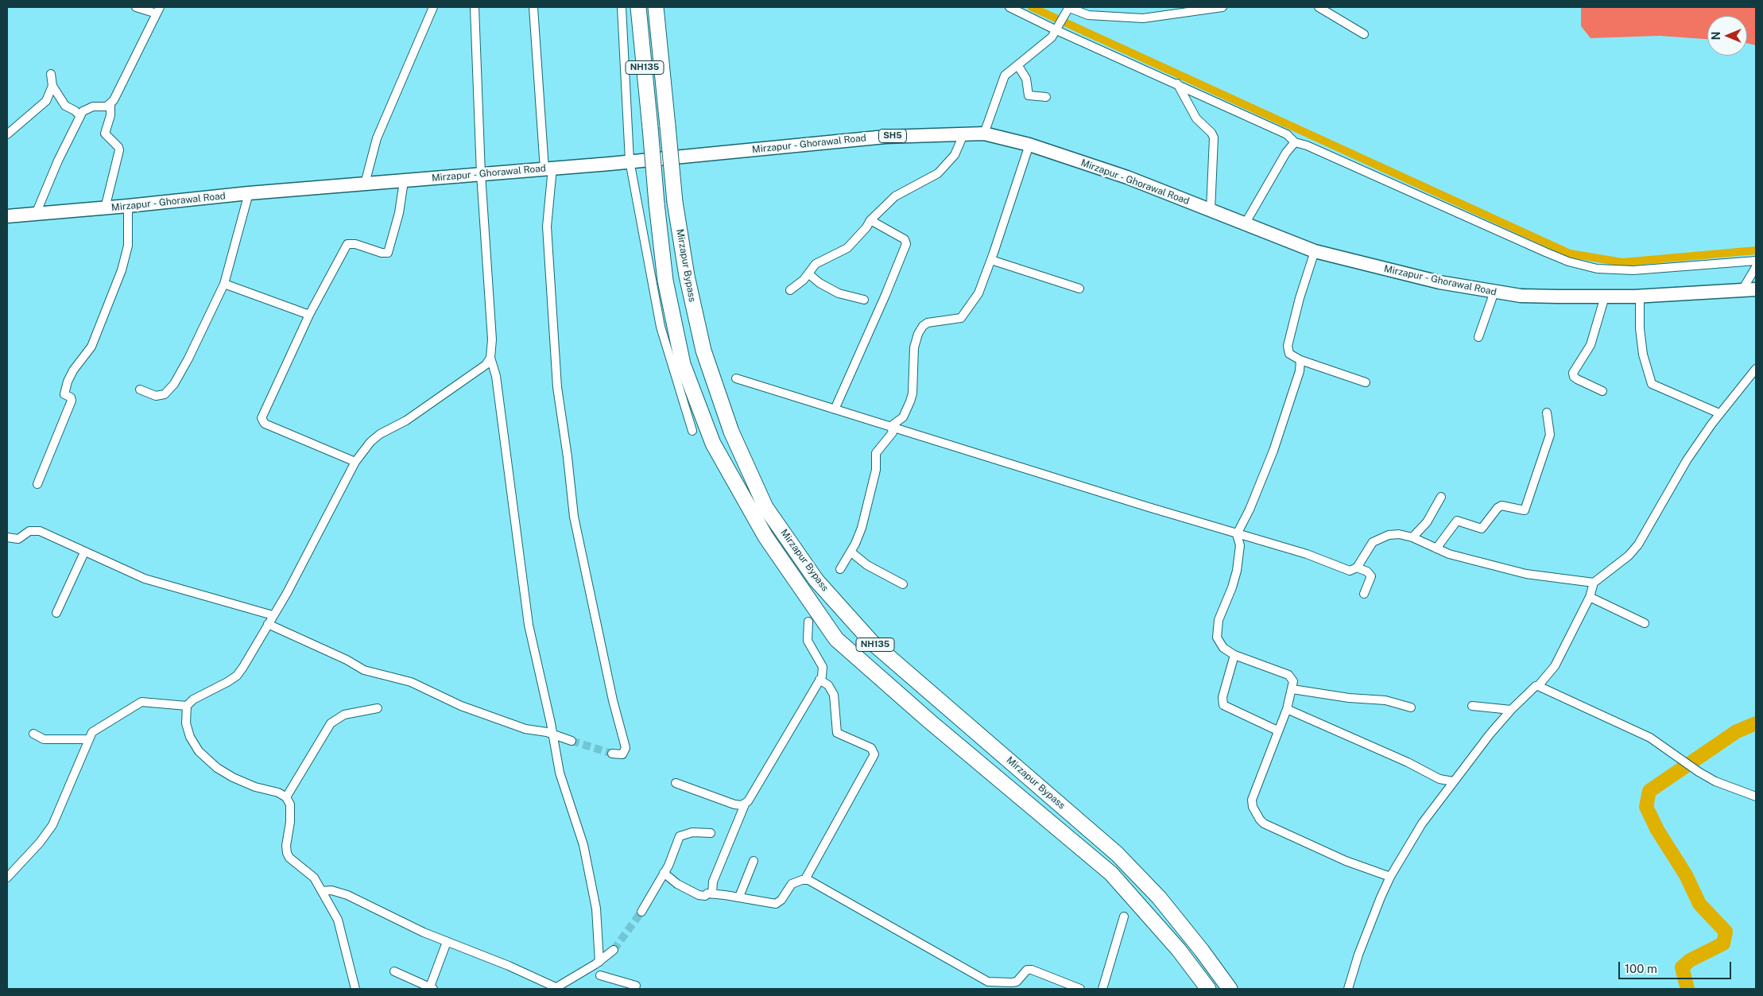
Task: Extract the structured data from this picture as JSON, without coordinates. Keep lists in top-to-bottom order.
{
  "streets": {
    "highway": ["NH135", "Mirzapur Bypass"],
    "main road": ["SH5", "Mirzapur - Ghorawal Road"]
  },
  "scale_bar": "100 m",
  "north": "left"
}
